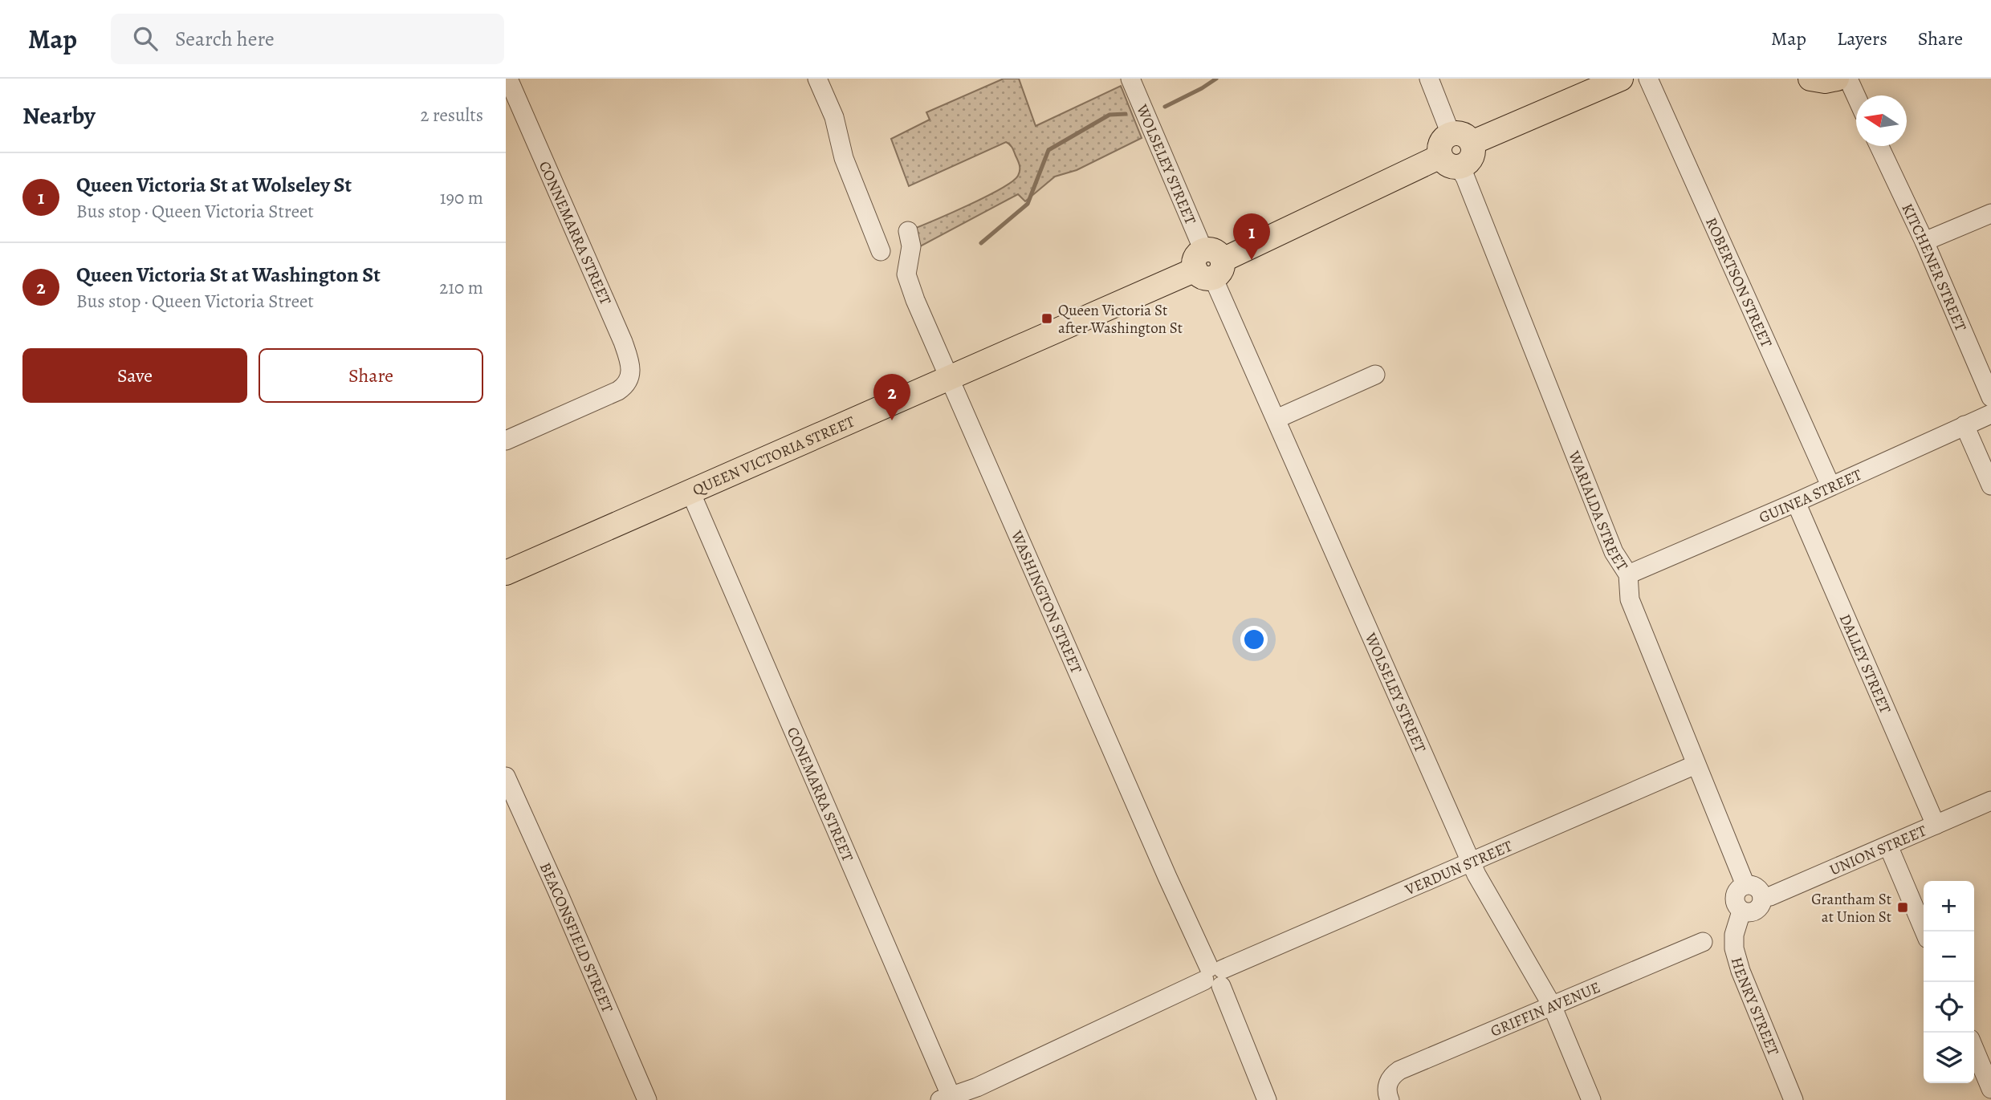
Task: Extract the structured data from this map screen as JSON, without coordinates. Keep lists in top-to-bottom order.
{
  "streets": {
    "main road": ["QUEEN VICTORIA STREET"],
    "street": [
      "WOLSELEY STREET",
      "CONNEMARRA STREET",
      "KITCHENER STREET",
      "ROBERTSON STREET",
      "GUINEA STREET",
      "WARIALDA STREET",
      "WASHINGTON STREET",
      "DALLEY STREET",
      "CONEMARRA STREET",
      "UNION STREET",
      "VERDUN STREET",
      "BEACONSFIELD STREET",
      "HENRY STREET",
      "GRIFFIN AVENUE"
    ]
  },
  "crossings": [
    ["WOLSELEY STREET", "QUEEN VICTORIA STREET"],
    ["WOLSELEY STREET", "VERDUN STREET"],
    ["WOLSELEY STREET", "GRIFFIN AVENUE"],
    ["ROBERTSON STREET", "GUINEA STREET"],
    ["QUEEN VICTORIA STREET", "WARIALDA STREET"],
    ["QUEEN VICTORIA STREET", "WASHINGTON STREET"],
    ["QUEEN VICTORIA STREET", "CONEMARRA STREET"],
    ["GUINEA STREET", "WARIALDA STREET"],
    ["GUINEA STREET", "DALLEY STREET"],
    ["WARIALDA STREET", "UNION STREET"],
    ["WARIALDA STREET", "VERDUN STREET"],
    ["WARIALDA STREET", "HENRY STREET"],
    ["WASHINGTON STREET", "VERDUN STREET"],
    ["DALLEY STREET", "UNION STREET"],
    ["CONEMARRA STREET", "VERDUN STREET"],
    ["UNION STREET", "HENRY STREET"]
  ],
  "places": {
    "transit": ["Queen Victoria St after Washington St", "Grantham St at Union St"]
  },
  "north": "left",
  "page": {
    "header": "Map",
    "search": "Search here",
    "nav": ["Map", "Layers", "Share"],
    "heading": ["Nearby", "2 results"],
    "list": [
      {
        "mark": "1",
        "name": "Queen Victoria St at Wolseley St",
        "note": "Bus stop · Queen Victoria Street",
        "value": "190 m"
      },
      {
        "mark": "2",
        "name": "Queen Victoria St at Washington St",
        "note": "Bus stop · Queen Victoria Street",
        "value": "210 m"
      }
    ],
    "pins": ["1", "2"],
    "buttons": ["Save", "Share"],
    "map_buttons": ["+", "−"]
  }
}
